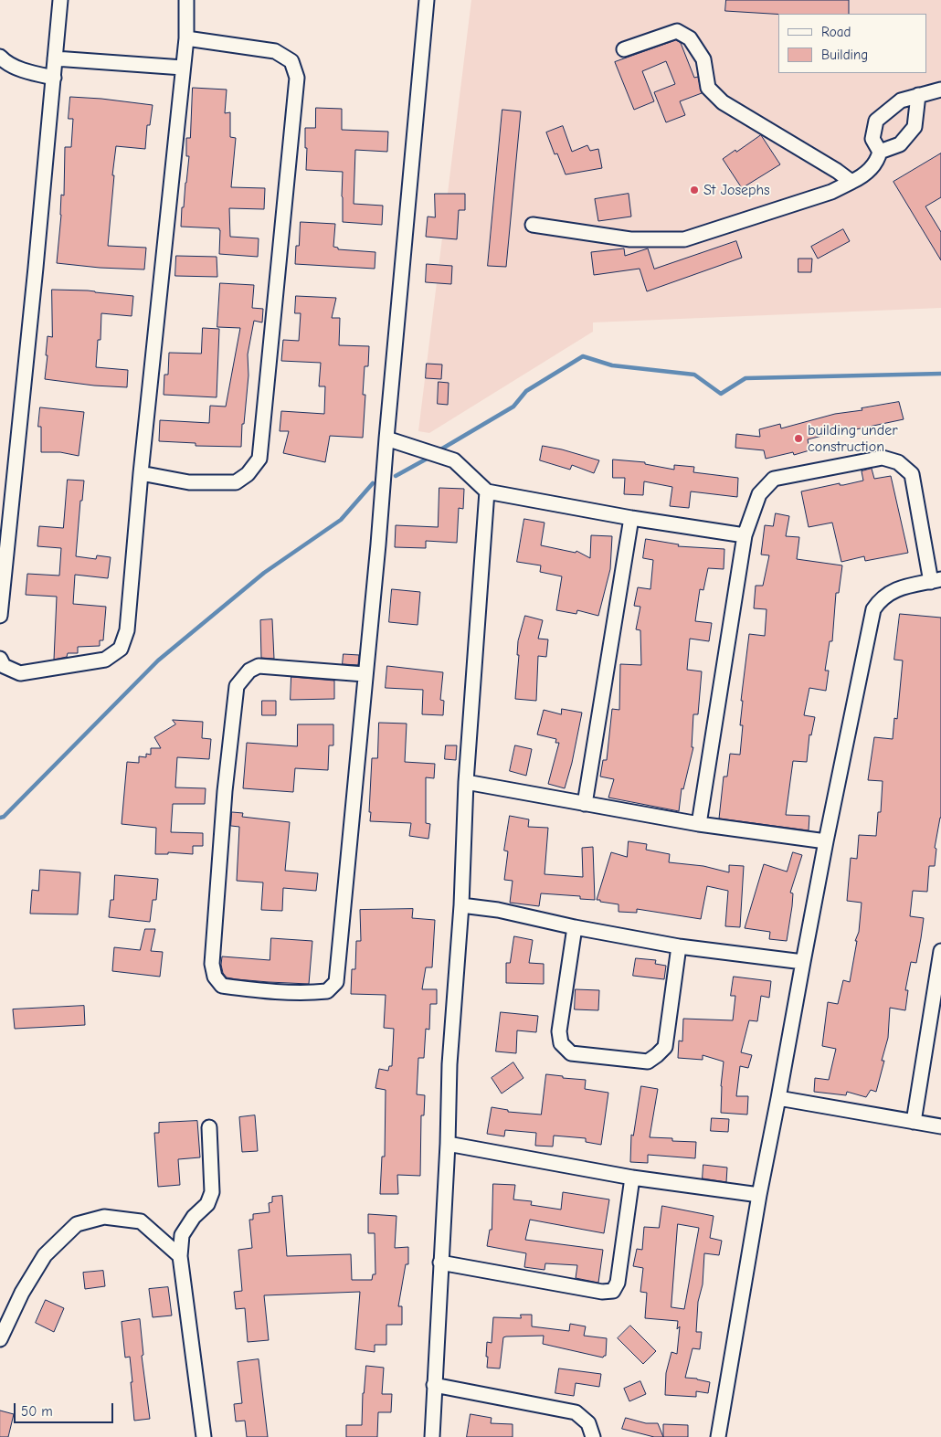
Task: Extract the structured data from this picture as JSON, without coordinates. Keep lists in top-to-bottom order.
{
  "places": ["St Josephs", "building under construction"],
  "legend": ["Road", "Building"],
  "scale_bar": "50 m"
}
